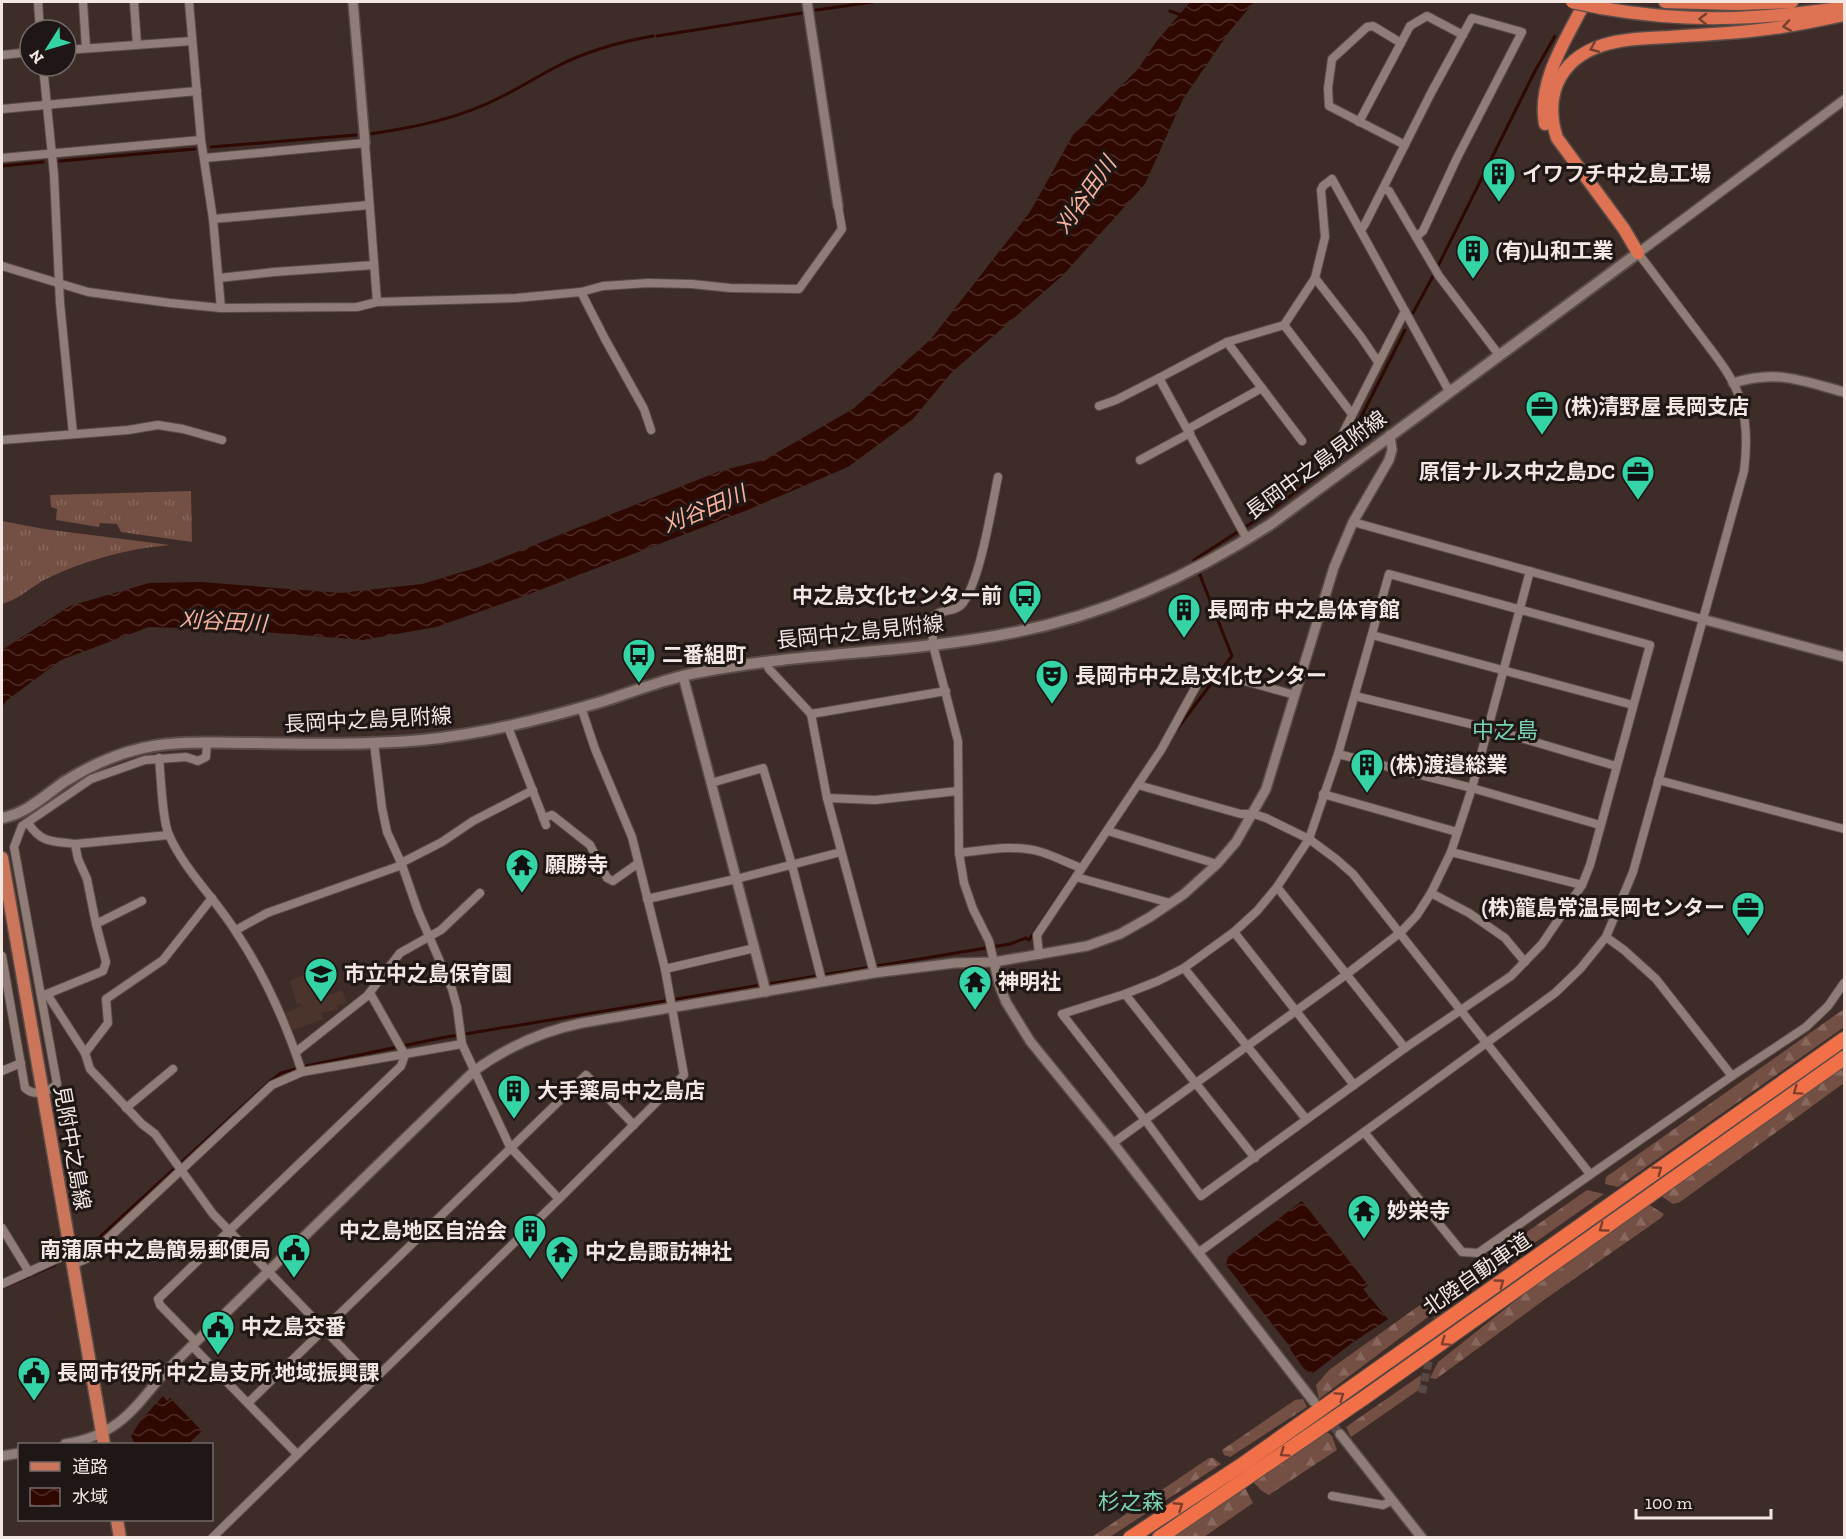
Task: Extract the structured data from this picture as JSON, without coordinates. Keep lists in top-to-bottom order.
{
  "streets": {
    "highway": ["北陸自動車道"],
    "main road": ["長岡中之島見附線", "見附中之島線"]
  },
  "districts": ["中之島", "杉之森"],
  "water": ["刈谷田川"],
  "places": {
    "building": [
      "イワフチ中之島工場",
      "(有)山和工業",
      "長岡市 中之島体育館",
      "(株)渡邉総業",
      "大手薬局中之島店",
      "中之島地区自治会"
    ],
    "office": ["(株)清野屋 長岡支店", "原信ナルス中之島DC", "(株)籠島常温長岡センター"],
    "bus stop": ["中之島文化センター前", "二番組町"],
    "theatre": ["長岡市中之島文化センター"],
    "temple": [
      "願勝寺",
      "神明社",
      "妙栄寺",
      "中之島諏訪神社"
    ],
    "school or university": ["市立中之島保育園"],
    "public building": ["南蒲原中之島簡易郵便局", "中之島交番", "長岡市役所 中之島支所 地域振興課"]
  },
  "legend": ["道路", "水域"],
  "scale_bar": "100 m",
  "north": "bottom left"
}
